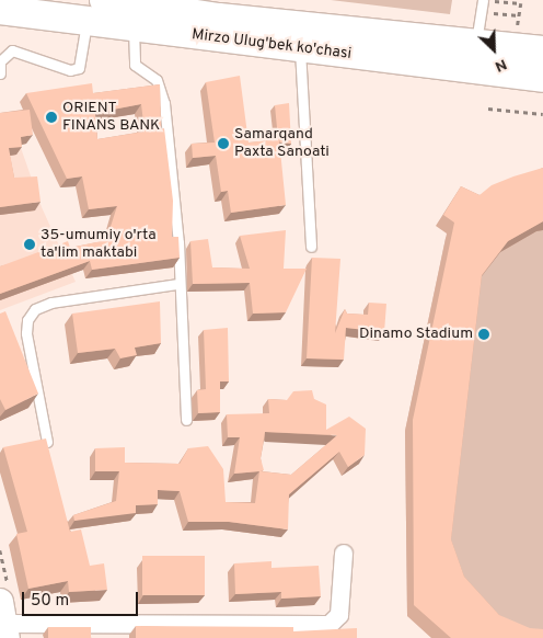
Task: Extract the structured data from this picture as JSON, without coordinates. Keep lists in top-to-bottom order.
{
  "streets": {
    "main road": ["Mirzo Ulug'bek ko'chasi"]
  },
  "places": [
    "ORIENT FINANS BANK",
    "Samarqand Paxta Sanoati",
    "35-umumiy o'rta ta'lim maktabi",
    "Dinamo Stadium"
  ],
  "scale_bar": "50 m",
  "north": "bottom right"
}
